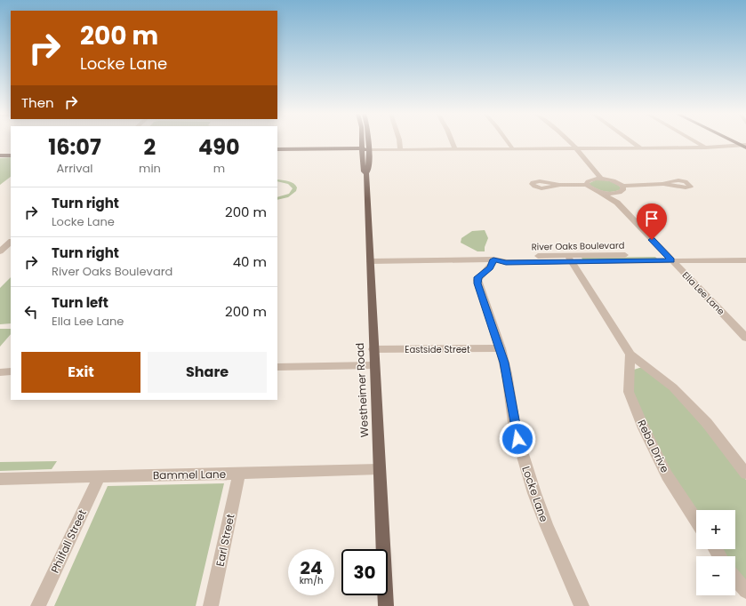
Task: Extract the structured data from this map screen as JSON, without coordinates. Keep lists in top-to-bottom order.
{
  "streets": {
    "main road": ["Westheimer Road"],
    "street": [
      "River Oaks Boulevard",
      "Ella Lee Lane",
      "Eastside Street",
      "Reba Drive",
      "Bammel Lane",
      "Locke Lane",
      "Earl Street",
      "Philfall Street"
    ]
  },
  "crossings": [
    ["River Oaks Boulevard", "Ella Lee Lane"],
    ["River Oaks Boulevard", "Westheimer Road"],
    ["River Oaks Boulevard", "Locke Lane"],
    ["Eastside Street", "Westheimer Road"],
    ["Eastside Street", "Locke Lane"],
    ["Westheimer Road", "Bammel Lane"],
    ["Bammel Lane", "Earl Street"],
    ["Bammel Lane", "Philfall Street"]
  ],
  "page": {
    "turn": ["200 m", "Locke Lane"],
    "then": "Then",
    "eta": [
      "16:07",
      "Arrival",
      "2",
      "min",
      "490",
      "m"
    ],
    "list": [
      {
        "name": "Turn right",
        "note": "Locke Lane",
        "value": "200 m"
      },
      {
        "name": "Turn right",
        "note": "River Oaks Boulevard",
        "value": "40 m"
      },
      {
        "name": "Turn left",
        "note": "Ella Lee Lane",
        "value": "200 m"
      }
    ],
    "buttons": ["Exit", "Share"],
    "map_buttons": ["+", "−"],
    "speed": "24 km/h",
    "limit": "30"
  }
}
